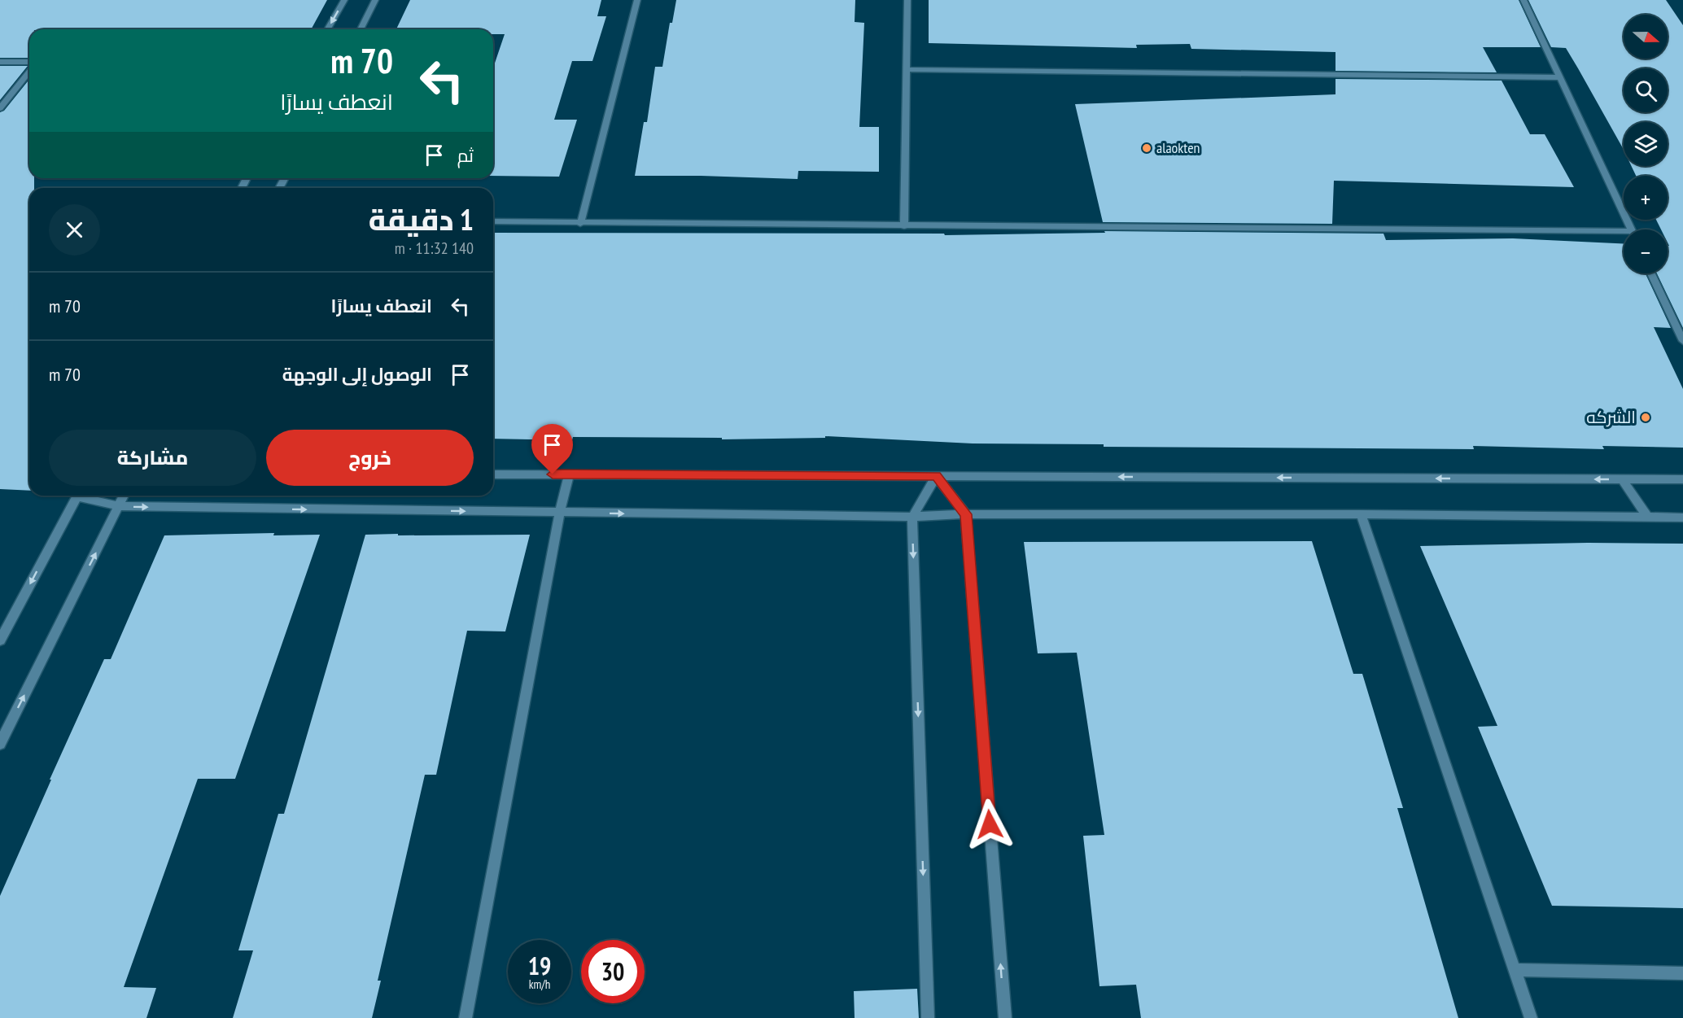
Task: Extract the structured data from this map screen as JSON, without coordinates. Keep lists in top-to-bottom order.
{
  "places": ["alaokten", "الشركه"],
  "north": "right",
  "page": {
    "map_buttons": ["+", "−"],
    "turn": ["70 m", "انعطف يسارًا"],
    "then": "ثم",
    "heading": ["1 دقيقة", "140 m · 11:32"],
    "list": [
      {
        "name": "انعطف يسارًا",
        "value": "70 m"
      },
      {
        "name": "الوصول إلى الوجهة",
        "value": "70 m"
      }
    ],
    "buttons": ["خروج", "مشاركة"],
    "speed": "19 km/h",
    "limit": "30"
  }
}
